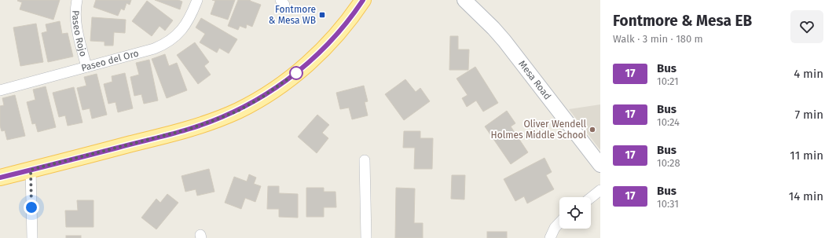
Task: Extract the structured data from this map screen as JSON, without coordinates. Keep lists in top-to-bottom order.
{
  "streets": {
    "main road": ["Mesa Road"],
    "street": ["Paseo Rojo", "Paseo del Oro"]
  },
  "crossings": [
    ["Paseo Rojo", "Paseo del Oro"]
  ],
  "places": {
    "transit": ["Fontmore & Mesa WB"],
    "other": ["Oliver Wendell Holmes Middle School"]
  },
  "lines": ["bus line 17"],
  "page": {
    "heading": ["Fontmore & Mesa EB", "Walk · 3 min · 180 m"],
    "list": [
      {
        "mark": "17",
        "name": "Bus",
        "note": "10:21",
        "value": "4 min"
      },
      {
        "mark": "17",
        "name": "Bus",
        "note": "10:24",
        "value": "7 min"
      },
      {
        "mark": "17",
        "name": "Bus",
        "note": "10:28",
        "value": "11 min"
      },
      {
        "mark": "17",
        "name": "Bus",
        "note": "10:31",
        "value": "14 min"
      }
    ]
  }
}
